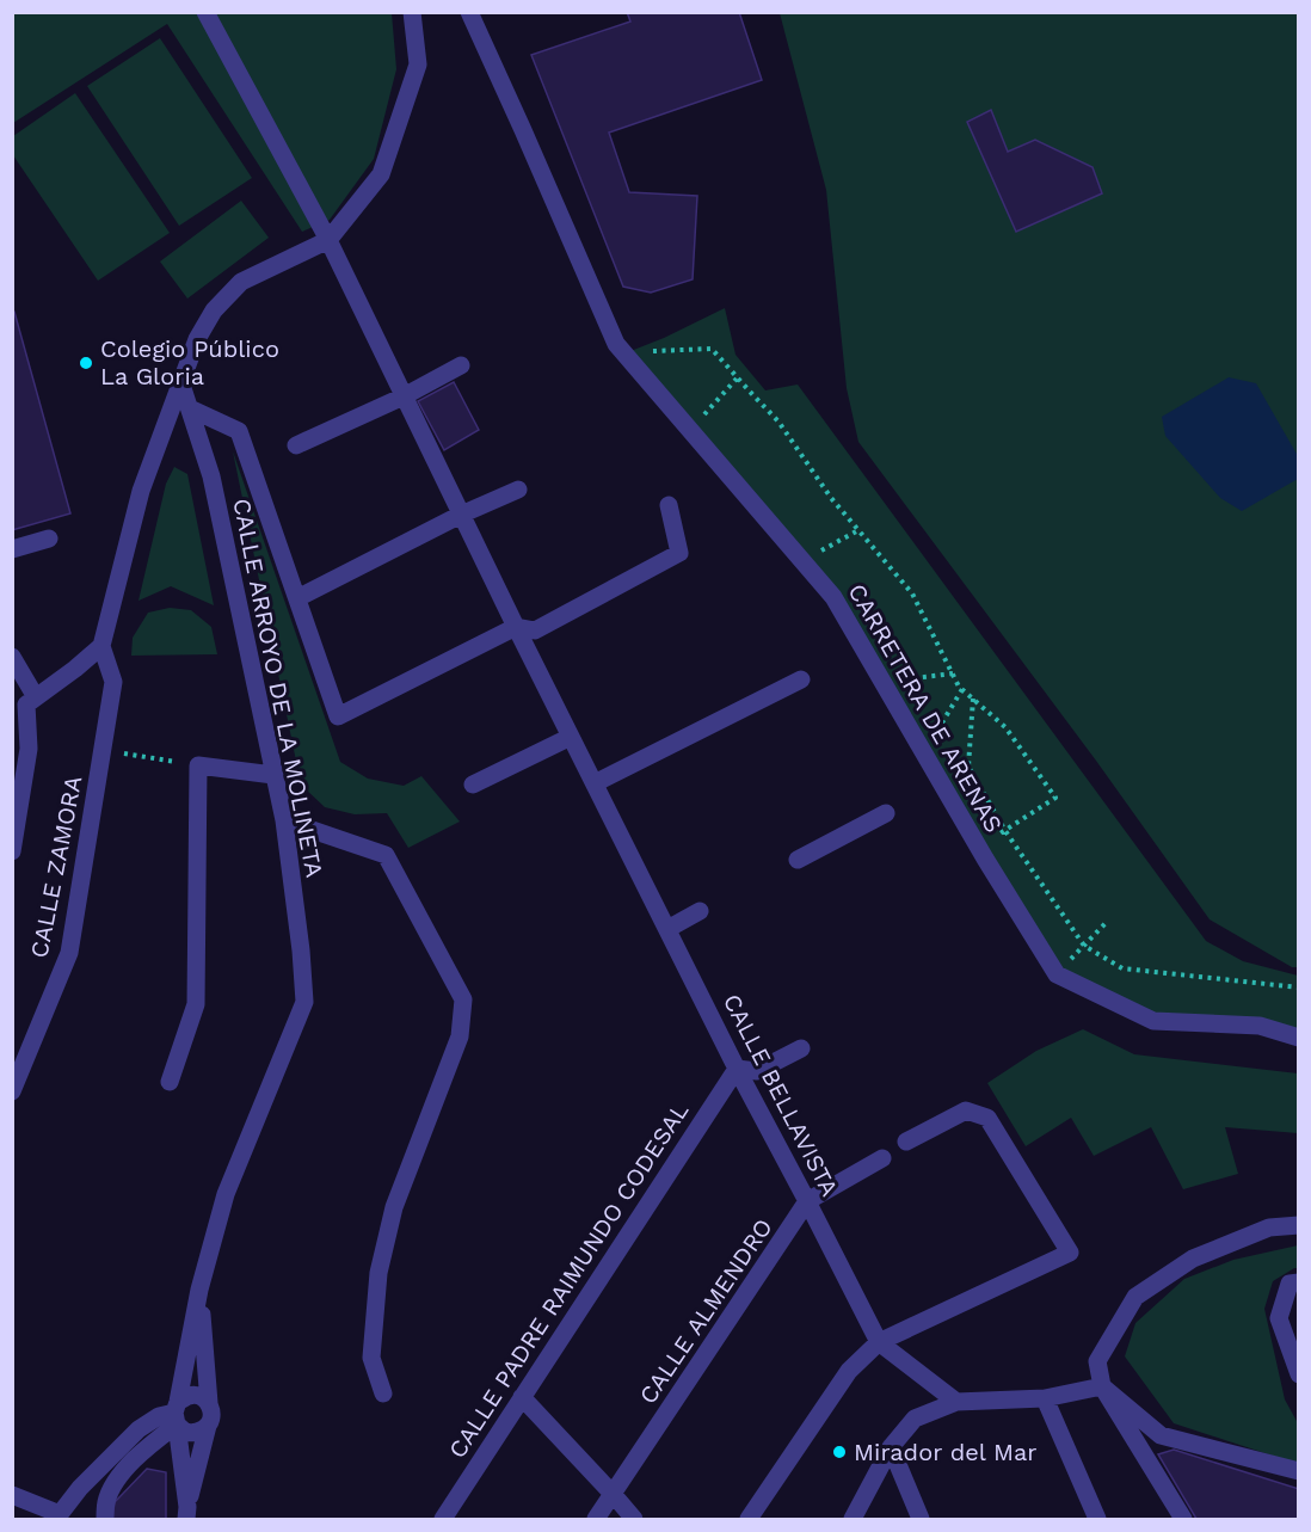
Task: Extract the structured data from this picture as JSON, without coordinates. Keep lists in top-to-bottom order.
{
  "streets": {
    "street": [
      "CALLE ARROYO DE LA MOLINETA",
      "CARRETERA DE ARENAS",
      "CALLE ZAMORA",
      "CALLE BELLAVISTA",
      "CALLE PADRE RAIMUNDO CODESAL",
      "CALLE ALMENDRO"
    ]
  },
  "crossings": [
    ["CALLE BELLAVISTA", "CALLE PADRE RAIMUNDO CODESAL"],
    ["CALLE BELLAVISTA", "CALLE ALMENDRO"]
  ],
  "places": ["Colegio Público La Gloria", "Mirador del Mar"]
}
